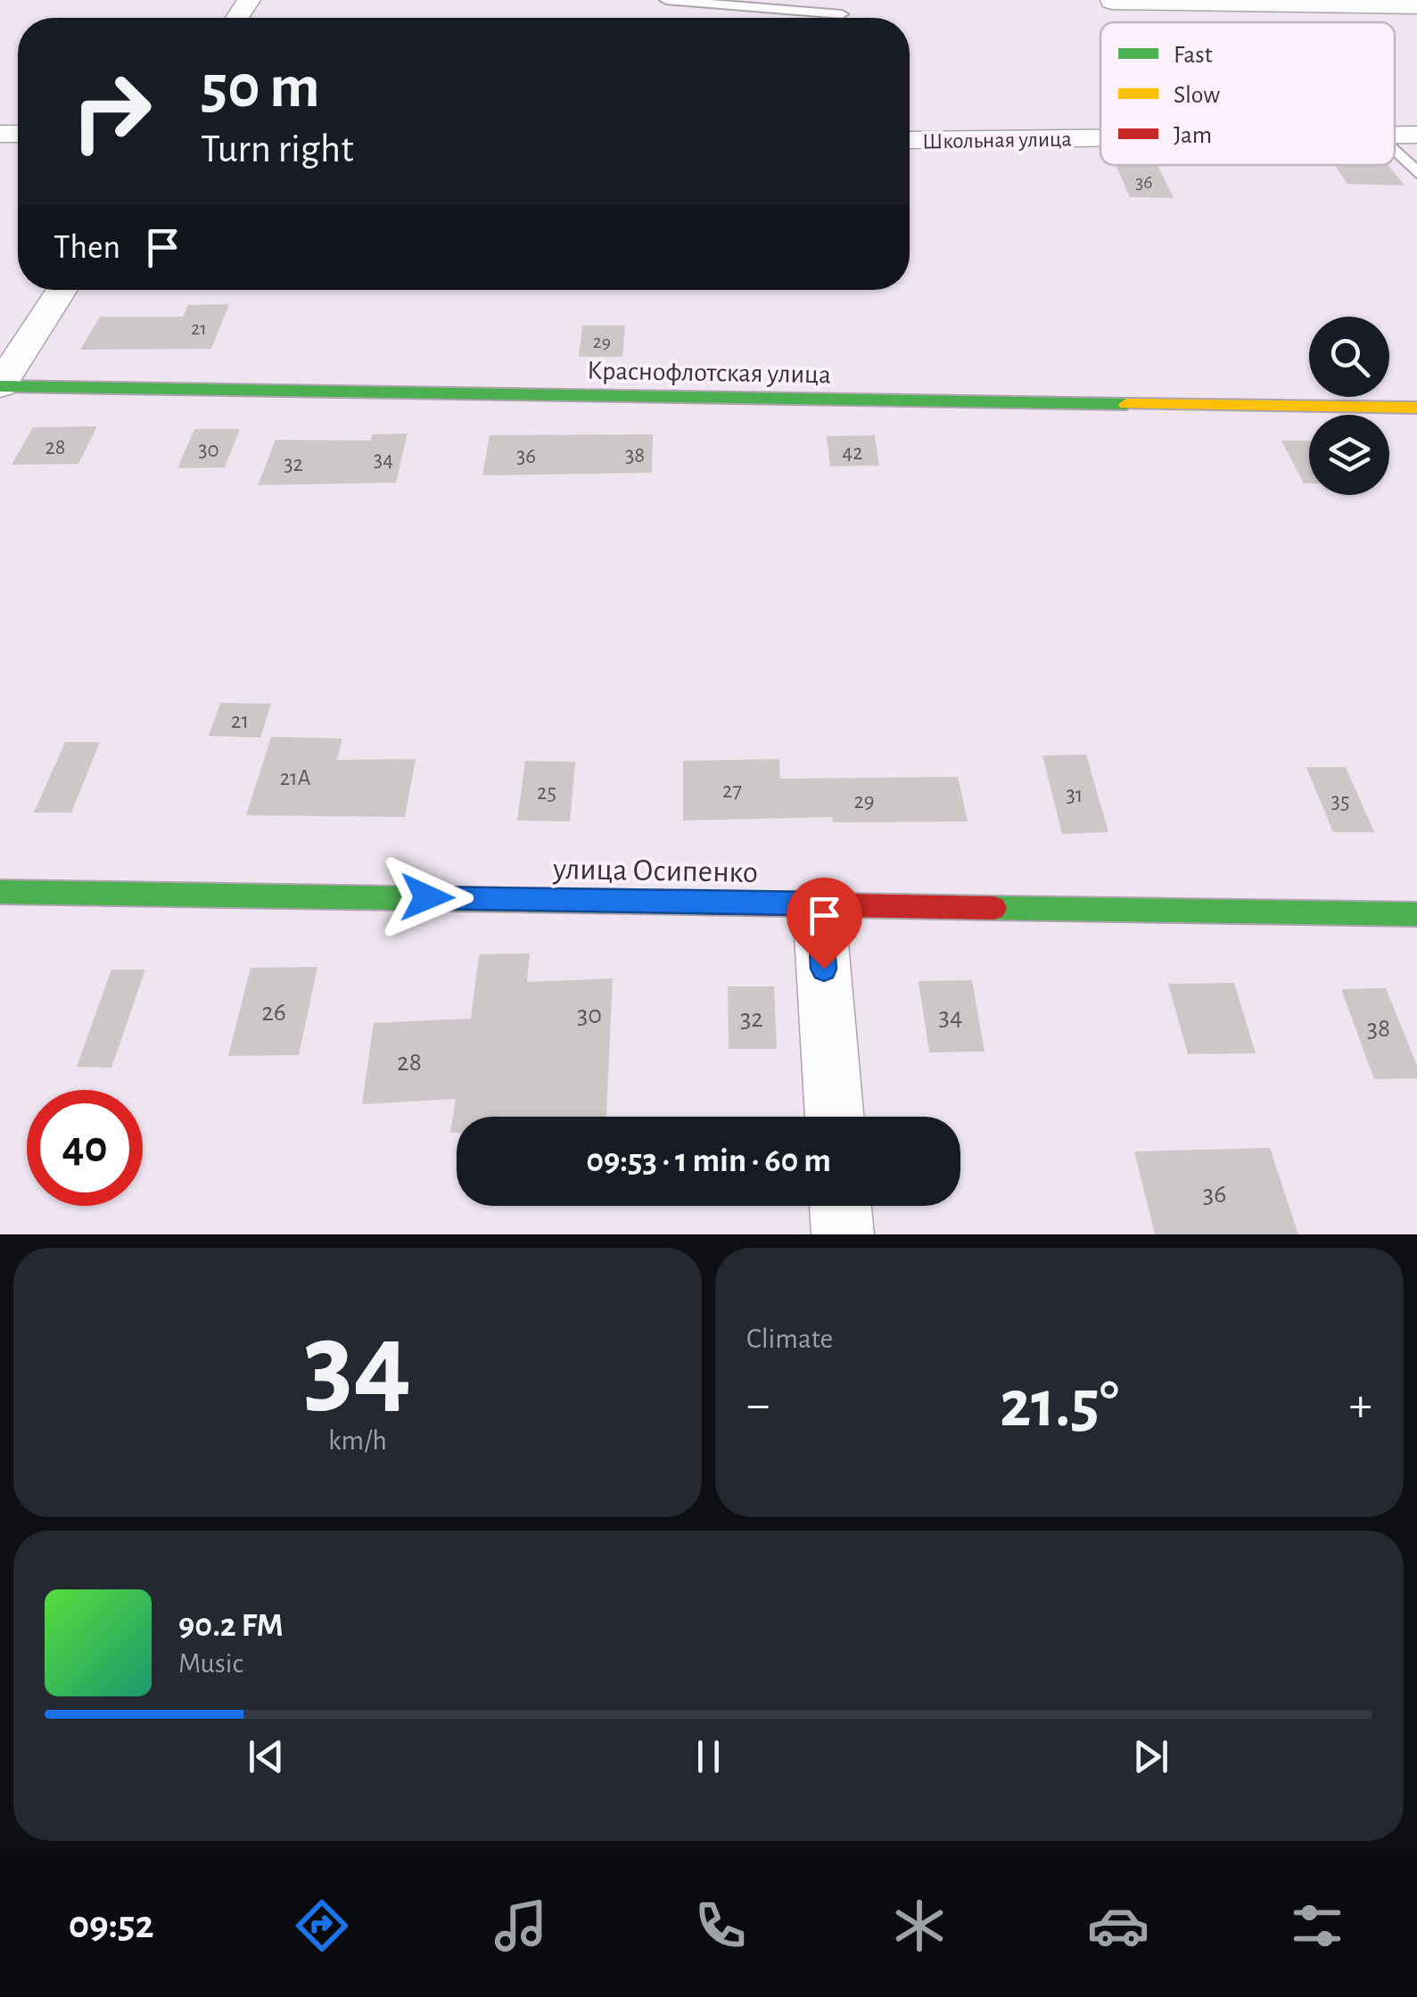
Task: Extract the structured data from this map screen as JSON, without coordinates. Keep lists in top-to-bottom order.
{
  "streets": {
    "street": ["Школьная улица", "Краснофлотская улица", "улица Осипенко"]
  },
  "house_numbers": [
    "36",
    "21",
    "29",
    "28",
    "30",
    "42",
    "38",
    "36",
    "34",
    "32",
    "21",
    "21А",
    "27",
    "25",
    "31",
    "29",
    "35",
    "26",
    "30",
    "34",
    "32",
    "38",
    "28",
    "36"
  ],
  "legend": ["Fast", "Slow", "Jam"],
  "page": {
    "turn": ["50 m", "Turn right"],
    "then": "Then",
    "limit": "40",
    "trip": "09:53 · 1 min · 60 m",
    "tile": [
      ["34", "km/h"],
      "Climate"
    ],
    "heat": ["−", "21.5°", "+"],
    "song": ["90.2 FM", "Music"],
    "tabs": "09:52"
  }
}
